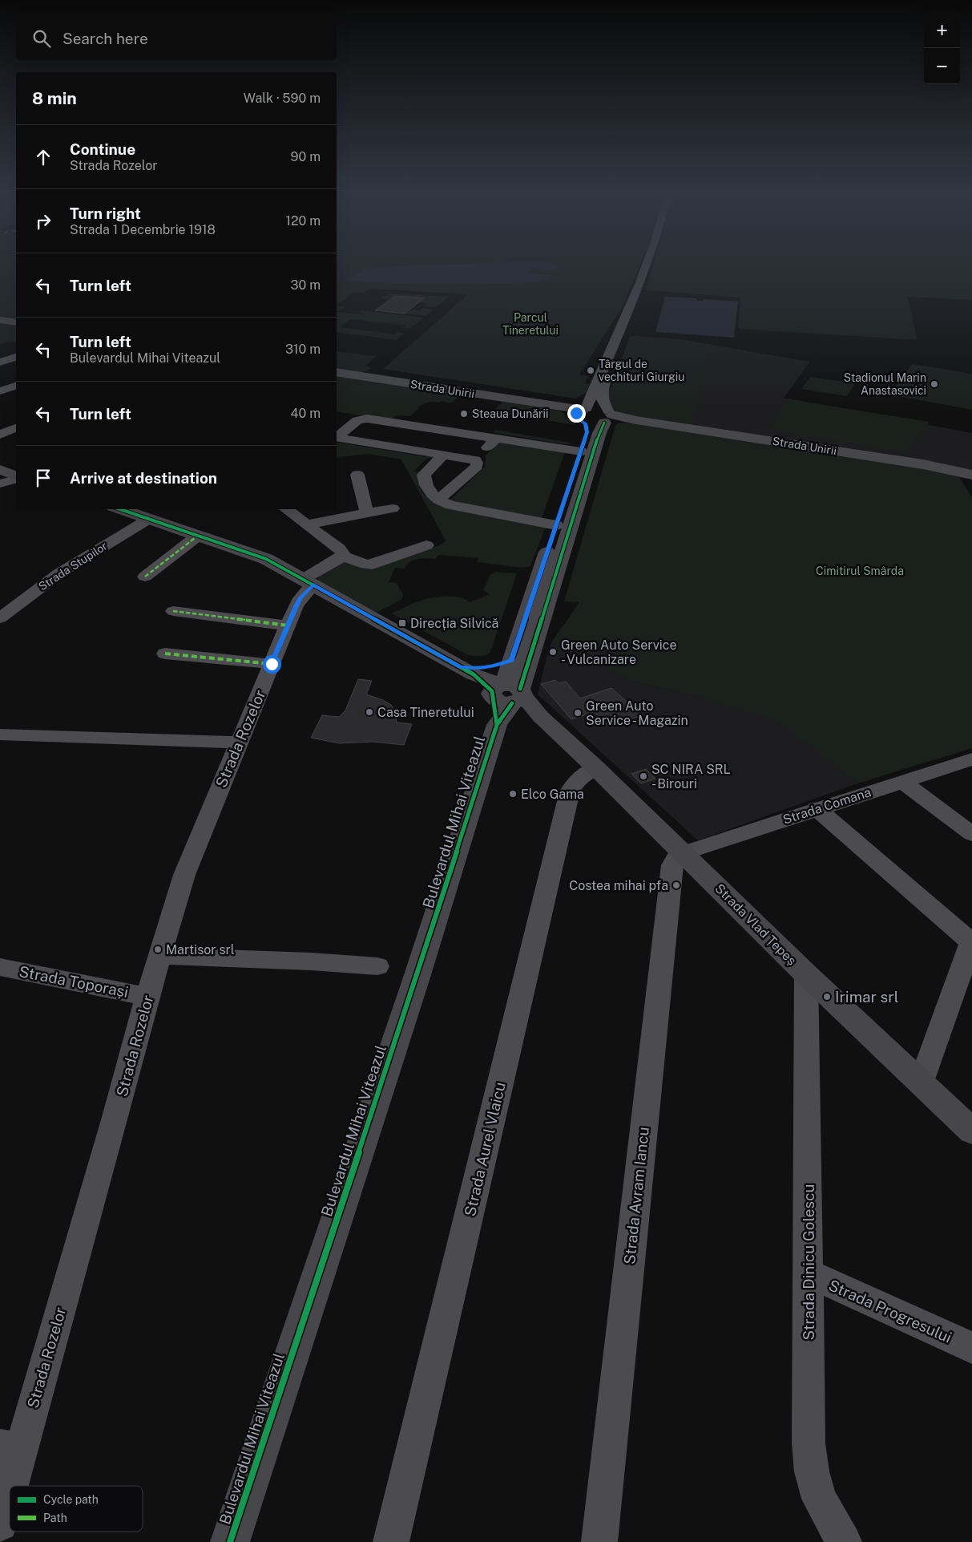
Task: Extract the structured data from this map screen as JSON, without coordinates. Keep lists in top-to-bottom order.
{
  "streets": {
    "main road": ["Strada Unirii", "Bulevardul Mihai Viteazul", "Strada Vlad Țepeș"],
    "street": [
      "Strada Stupilor",
      "Strada Rozelor",
      "Strada Comana",
      "Strada Toporași",
      "Strada Aurel Vlaicu",
      "Strada Avram Iancu",
      "Strada Dinicu Golescu",
      "Strada Progresului"
    ]
  },
  "crossings": [
    ["Strada Unirii", "Bulevardul Mihai Viteazul"],
    ["Strada Rozelor", "Strada Toporași"],
    ["Strada Comana", "Strada Vlad Țepeș"],
    ["Strada Comana", "Strada Avram Iancu"],
    ["Bulevardul Mihai Viteazul", "Strada Vlad Țepeș"],
    ["Strada Vlad Țepeș", "Strada Aurel Vlaicu"],
    ["Strada Vlad Țepeș", "Strada Avram Iancu"],
    ["Strada Vlad Țepeș", "Strada Dinicu Golescu"],
    ["Strada Dinicu Golescu", "Strada Progresului"]
  ],
  "parks": ["Parcul Tineretului", "Cimitirul Smârda"],
  "places": {
    "other": [
      "Târgul de vechituri Giurgiu",
      "Stadionul Marin Anastasovici",
      "Steaua Dunării",
      "Green Auto Service - Vulcanizare",
      "Casa Tineretului",
      "Green Auto Service - Magazin",
      "SC NIRA SRL - Birouri",
      "Elco Gama",
      "Costea mihai pfa",
      "Martisor srl",
      "Irimar srl"
    ],
    "transit": ["Direcția Silvică"]
  },
  "legend": ["Cycle path", "Path"],
  "page": {
    "map_buttons": ["+", "−"],
    "search": "Search here",
    "heading": ["8 min", "Walk · 590 m"],
    "list": [
      ["Continue", "Strada Rozelor", "90 m"],
      ["Turn right", "Strada 1 Decembrie 1918", "120 m"],
      ["Turn left", "30 m"],
      ["Turn left", "Bulevardul Mihai Viteazul", "310 m"],
      ["Turn left", "40 m"],
      "Arrive at destination"
    ]
  }
}
